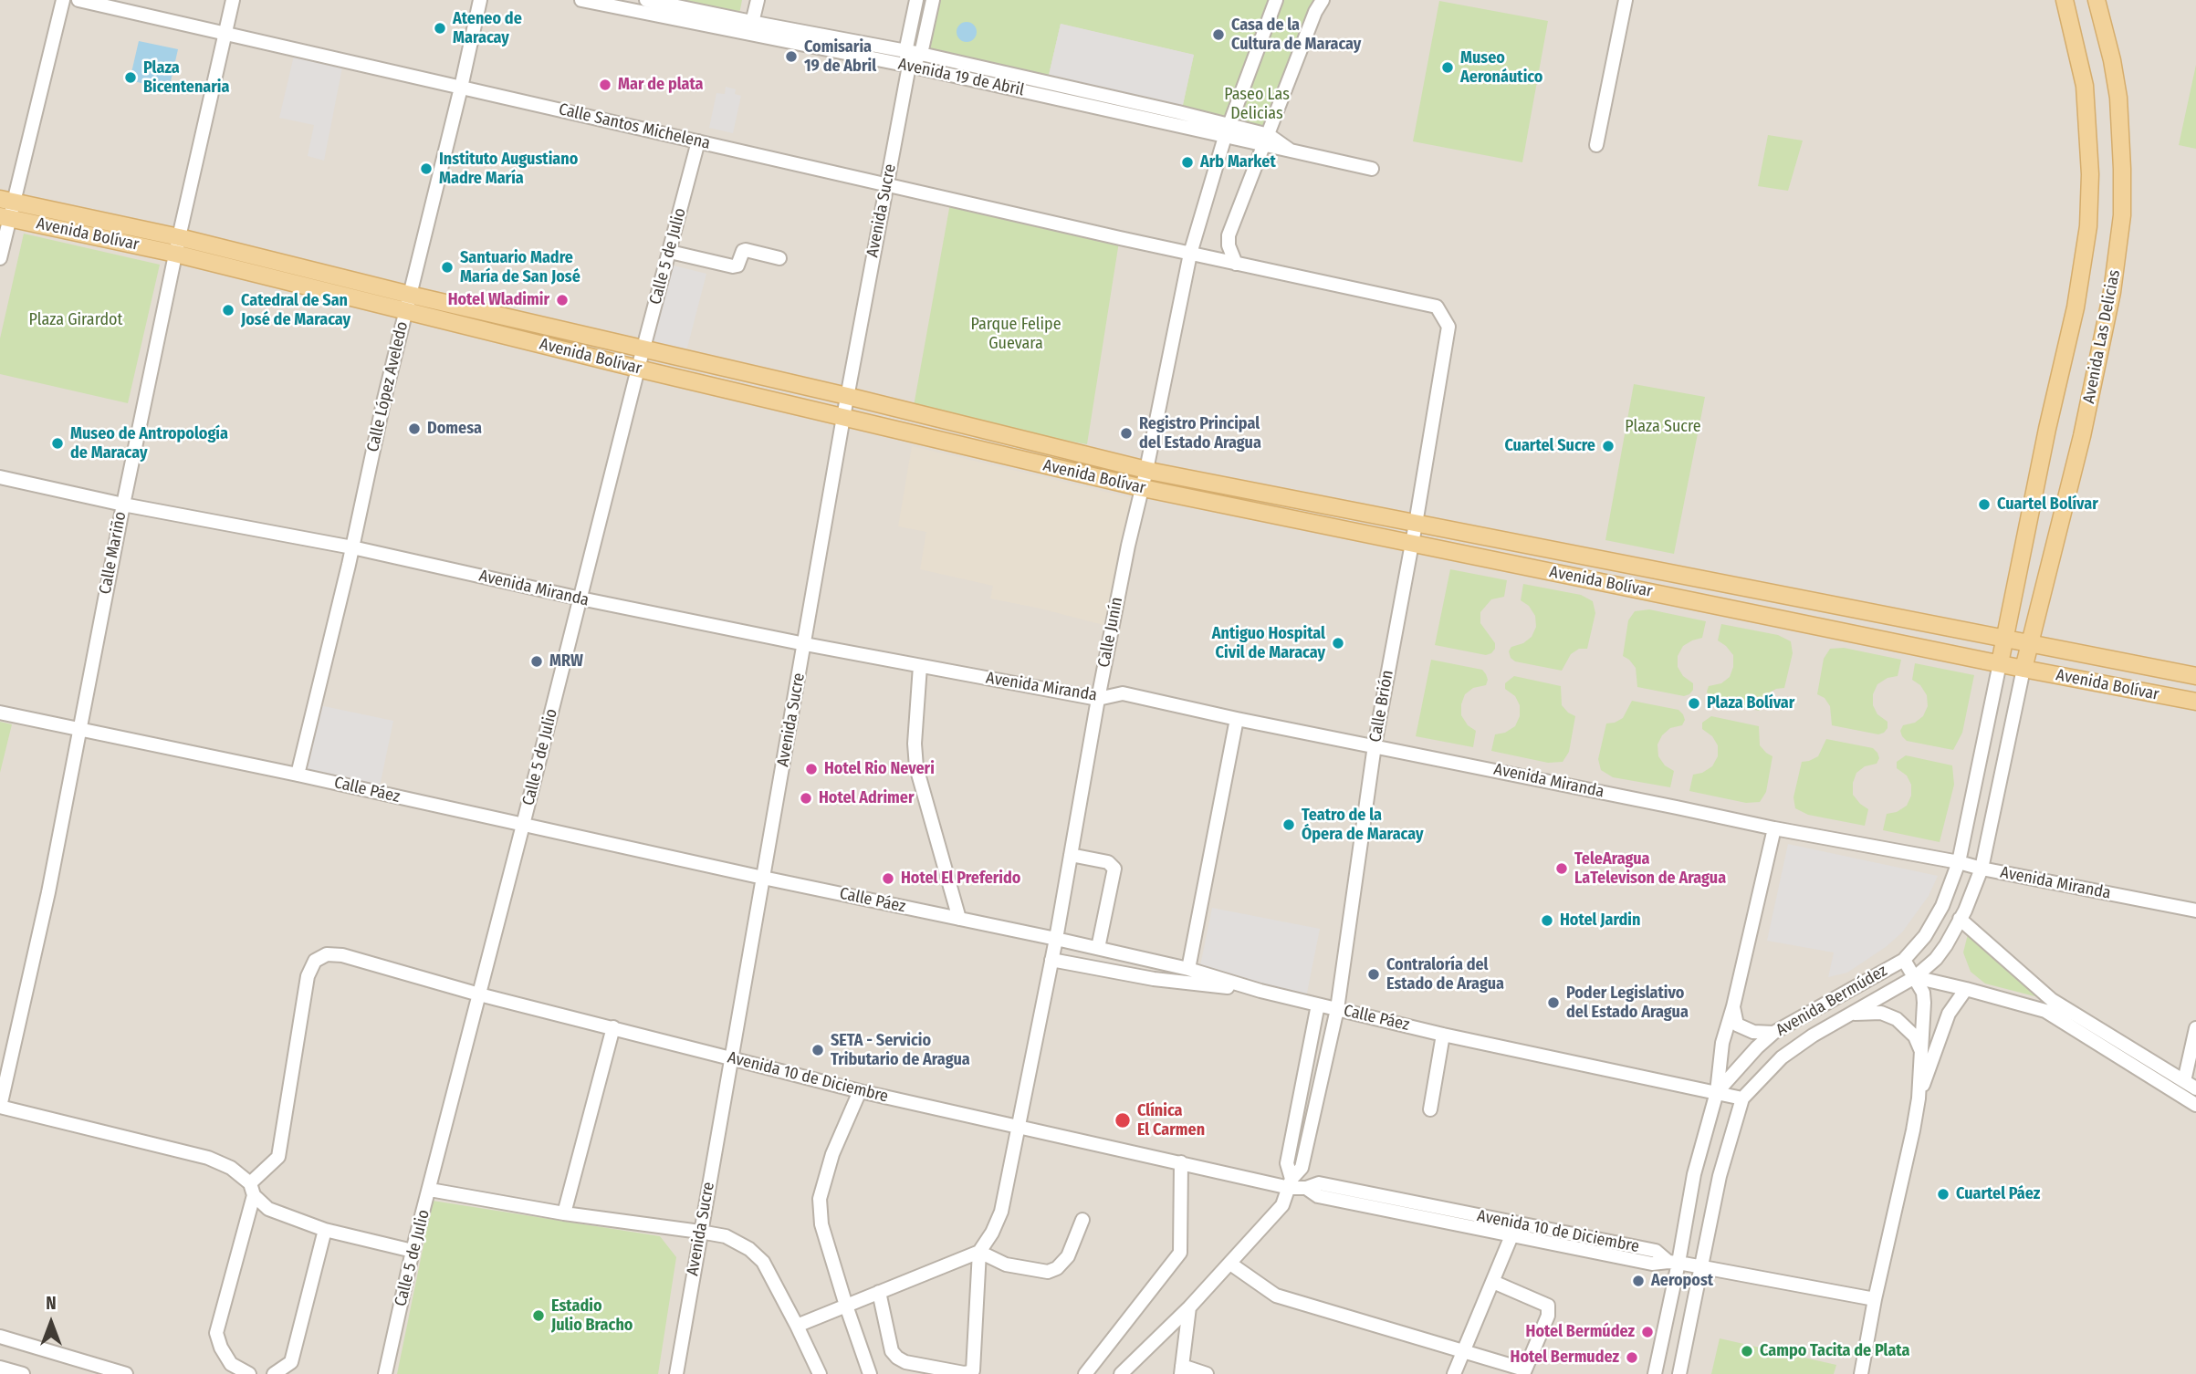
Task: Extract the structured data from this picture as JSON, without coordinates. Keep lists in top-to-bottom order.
{
  "streets": {
    "main road": ["Avenida Bolívar", "Avenida Las Delicias"],
    "street": [
      "Avenida 19 de Abril",
      "Calle Santos Michelena",
      "Avenida Sucre",
      "Calle 5 de Julio",
      "Calle López Aveledo",
      "Calle Mariño",
      "Avenida Miranda",
      "Calle Junín",
      "Calle Brión",
      "Calle Páez",
      "Avenida Bermúdez",
      "Avenida 10 de Diciembre"
    ]
  },
  "crossings": [
    ["Avenida 19 de Abril", "Avenida Sucre"],
    ["Calle Santos Michelena", "Avenida Sucre"],
    ["Calle Santos Michelena", "Calle 5 de Julio"],
    ["Calle Santos Michelena", "Calle López Aveledo"],
    ["Calle Santos Michelena", "Calle Mariño"],
    ["Calle Santos Michelena", "Calle Junín"],
    ["Calle Santos Michelena", "Calle Brión"],
    ["Avenida Sucre", "Avenida Bolívar"],
    ["Avenida Sucre", "Avenida Miranda"],
    ["Avenida Sucre", "Calle Páez"],
    ["Avenida Sucre", "Avenida 10 de Diciembre"],
    ["Avenida Bolívar", "Calle 5 de Julio"],
    ["Avenida Bolívar", "Avenida Las Delicias"],
    ["Avenida Bolívar", "Calle López Aveledo"],
    ["Avenida Bolívar", "Calle Mariño"],
    ["Avenida Bolívar", "Calle Junín"],
    ["Avenida Bolívar", "Calle Brión"],
    ["Avenida Bolívar", "Avenida Bermúdez"],
    ["Calle 5 de Julio", "Avenida Miranda"],
    ["Calle 5 de Julio", "Calle Páez"],
    ["Calle 5 de Julio", "Avenida 10 de Diciembre"],
    ["Avenida Las Delicias", "Avenida Bermúdez"],
    ["Calle López Aveledo", "Avenida Miranda"],
    ["Calle López Aveledo", "Calle Páez"],
    ["Calle Mariño", "Avenida Miranda"],
    ["Calle Mariño", "Calle Páez"],
    ["Avenida Miranda", "Calle Junín"],
    ["Avenida Miranda", "Calle Brión"],
    ["Avenida Miranda", "Avenida Bermúdez"],
    ["Calle Junín", "Calle Brión"],
    ["Calle Junín", "Calle Páez"],
    ["Calle Junín", "Avenida 10 de Diciembre"],
    ["Calle Brión", "Calle Páez"],
    ["Calle Brión", "Avenida 10 de Diciembre"],
    ["Calle Páez", "Avenida Bermúdez"],
    ["Avenida Bermúdez", "Avenida 10 de Diciembre"]
  ],
  "parks": [
    "Paseo Las Delicias",
    "Plaza Girardot",
    "Parque Felipe Guevara",
    "Plaza Sucre"
  ],
  "places": [
    "Ateneo de Maracay",
    "Casa de la Cultura de Maracay",
    "Comisaria 19 de Abril",
    "Museo Aeronáutico",
    "Plaza Bicentenaria",
    "Mar de plata",
    "Arb Market",
    "Instituto Augustiano Madre María",
    "Santuario Madre María de San José",
    "Hotel Wladimir",
    "Catedral de San José de Maracay",
    "Domesa",
    "Registro Principal del Estado Aragua",
    "Museo de Antropología de Maracay",
    "Cuartel Sucre",
    "Cuartel Bolívar",
    "Antiguo Hospital Civil de Maracay",
    "MRW",
    "Plaza Bolívar",
    "Hotel Rio Neveri",
    "Hotel Adrimer",
    "Teatro de la Ópera de Maracay",
    "TeleAragua LaTelevison de Aragua",
    "Hotel El Preferido",
    "Hotel Jardin",
    "Contraloría del Estado de Aragua",
    "Poder Legislativo del Estado Aragua",
    "SETA - Servicio Tributario de Aragua",
    "Clínica El Carmen",
    "Cuartel Páez",
    "Aeropost",
    "Estadio Julio Bracho",
    "Hotel Bermúdez",
    "Campo Tacita de Plata",
    "Hotel Bermudez"
  ],
  "north": "top"
}
